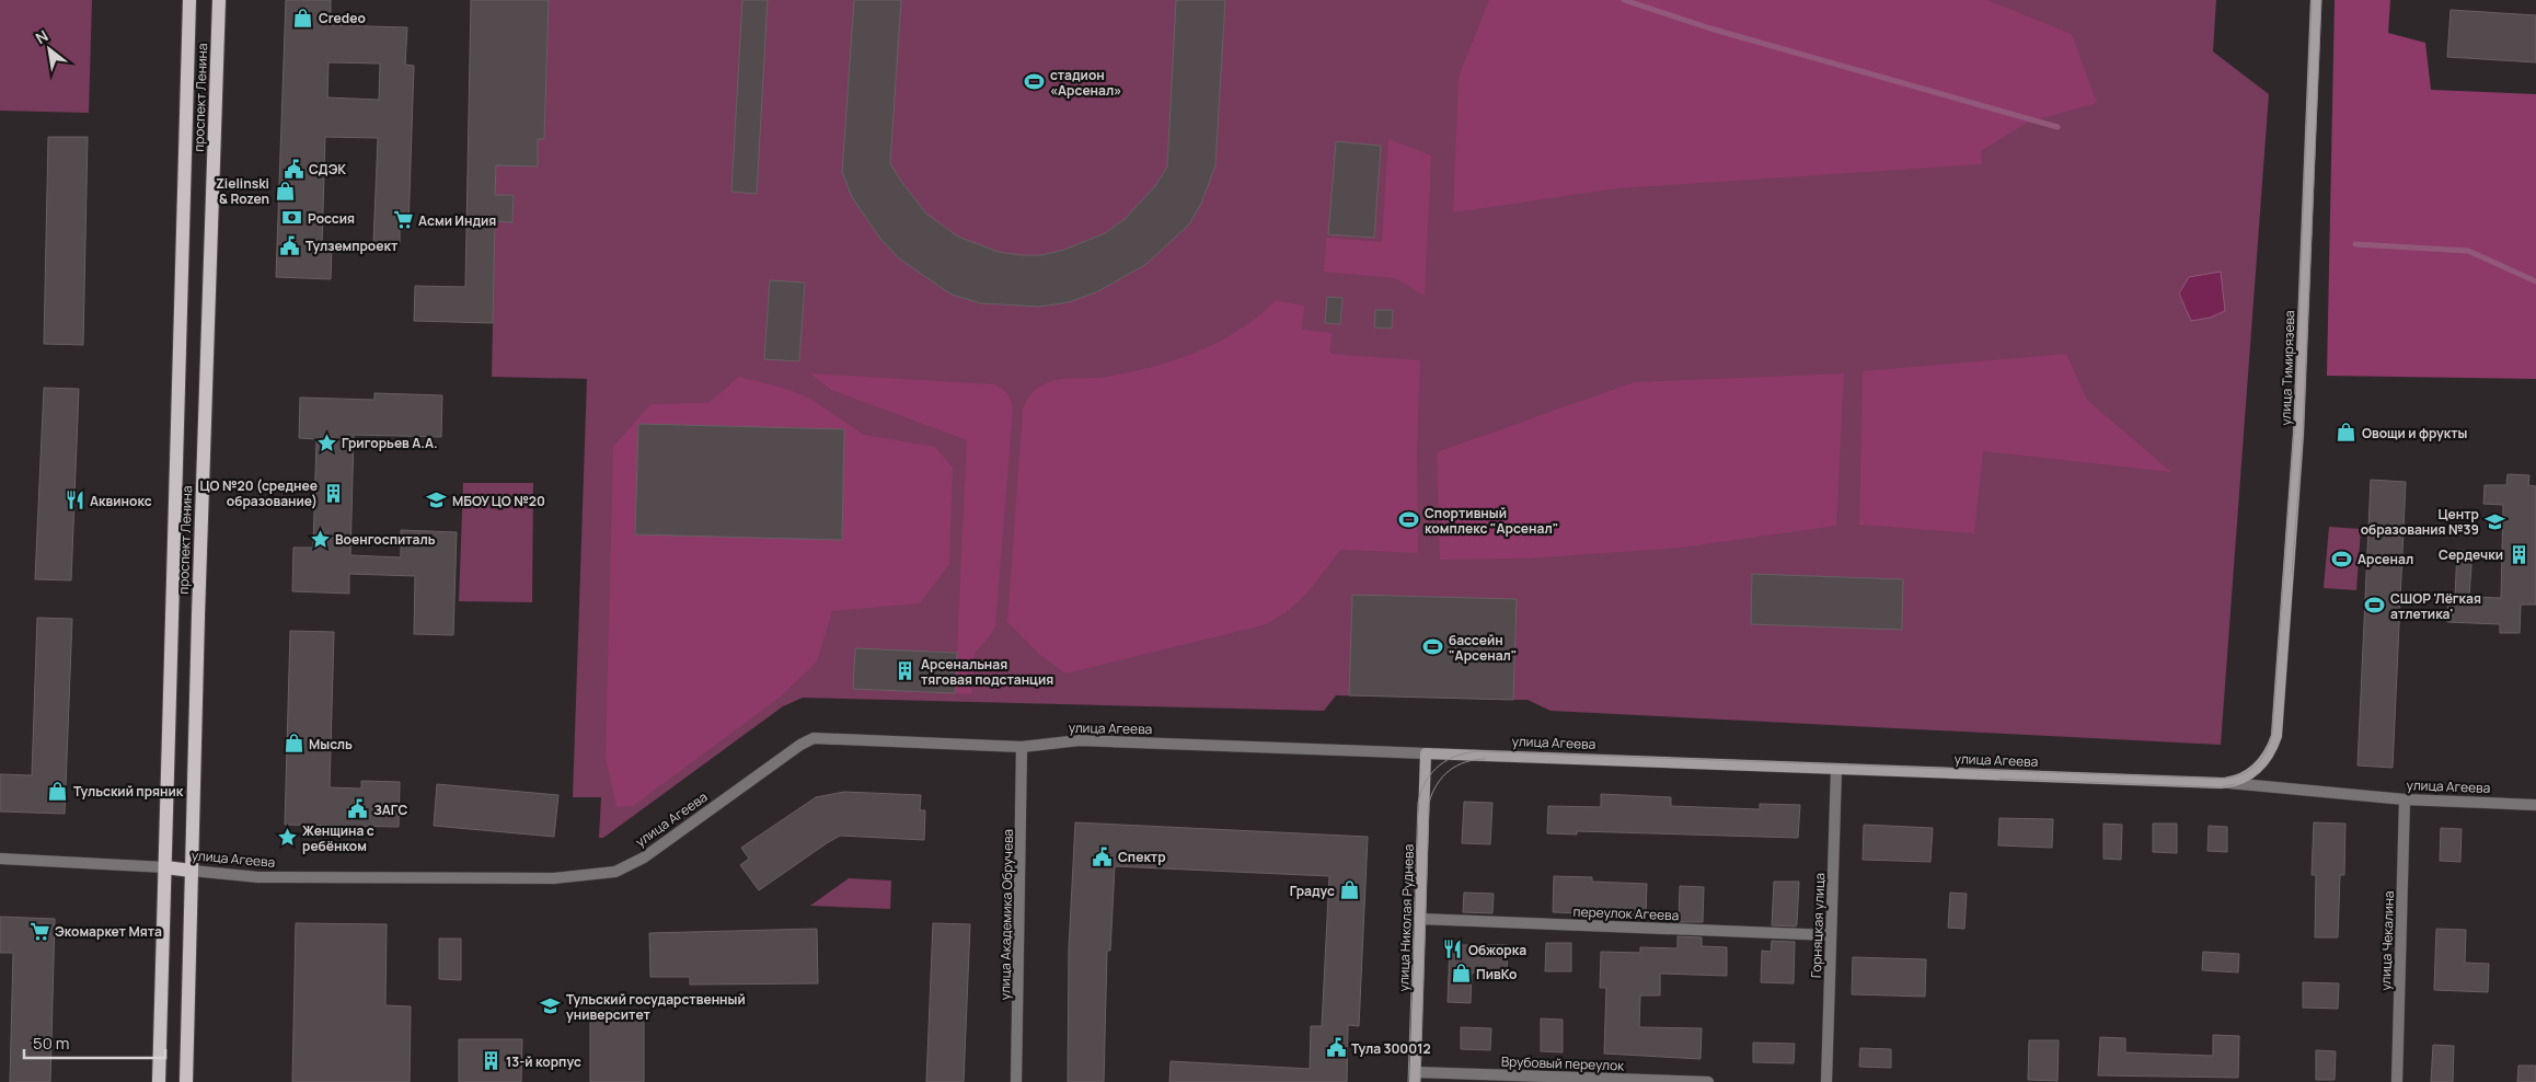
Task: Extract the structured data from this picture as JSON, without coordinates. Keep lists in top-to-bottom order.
{
  "streets": {
    "main road": ["проспект Ленина", "улица Агеева"],
    "street": [
      "улица Тимирязева",
      "переулок Агеева",
      "улица Академика Обручева",
      "улица Николая Руднева",
      "Горняцкая улица",
      "улица Чекалина",
      "Врубовый переулок"
    ]
  },
  "crossings": [
    ["проспект Ленина", "улица Агеева"],
    ["улица Тимирязева", "улица Агеева"],
    ["улица Агеева", "улица Академика Обручева"],
    ["улица Агеева", "улица Николая Руднева"],
    ["улица Агеева", "Горняцкая улица"],
    ["улица Агеева", "улица Чекалина"],
    ["переулок Агеева", "улица Николая Руднева"],
    ["переулок Агеева", "Горняцкая улица"],
    ["улица Николая Руднева", "Врубовый переулок"]
  ],
  "places": {
    "shop": [
      "Credeo",
      "Zielinski & Rozen",
      "Овощи и фрукты",
      "Мысль",
      "Тульский пряник",
      "Градус",
      "ПивКо"
    ],
    "sports": [
      "стадион «Арсенал»",
      "Спортивный комплекс \"Арсенал\"",
      "Арсенал",
      "СШОР 'Лёгкая атлетика'",
      "бассейн \"Арсенал\""
    ],
    "public building": [
      "СДЭК",
      "Тулземпроект",
      "ЗАГС",
      "Спектр",
      "Тула 300012"
    ],
    "bank": ["Россия"],
    "supermarket": ["Асми Индия", "Экомаркет Мята"],
    "place": ["Григорьев А.А.", "Военгоспиталь", "Женщина с ребëнком"],
    "building": [
      "ЦО №20 (среднее образование)",
      "Сердечки",
      "Арсенальная тяговая подстанция",
      "13-й корпус"
    ],
    "restaurant": ["Аквинокс", "Обжорка"],
    "school or university": ["МБОУ ЦО №20", "Центр образования №39", "Тульский государственный университет"]
  },
  "scale_bar": "50 m",
  "north": "top left"
}
